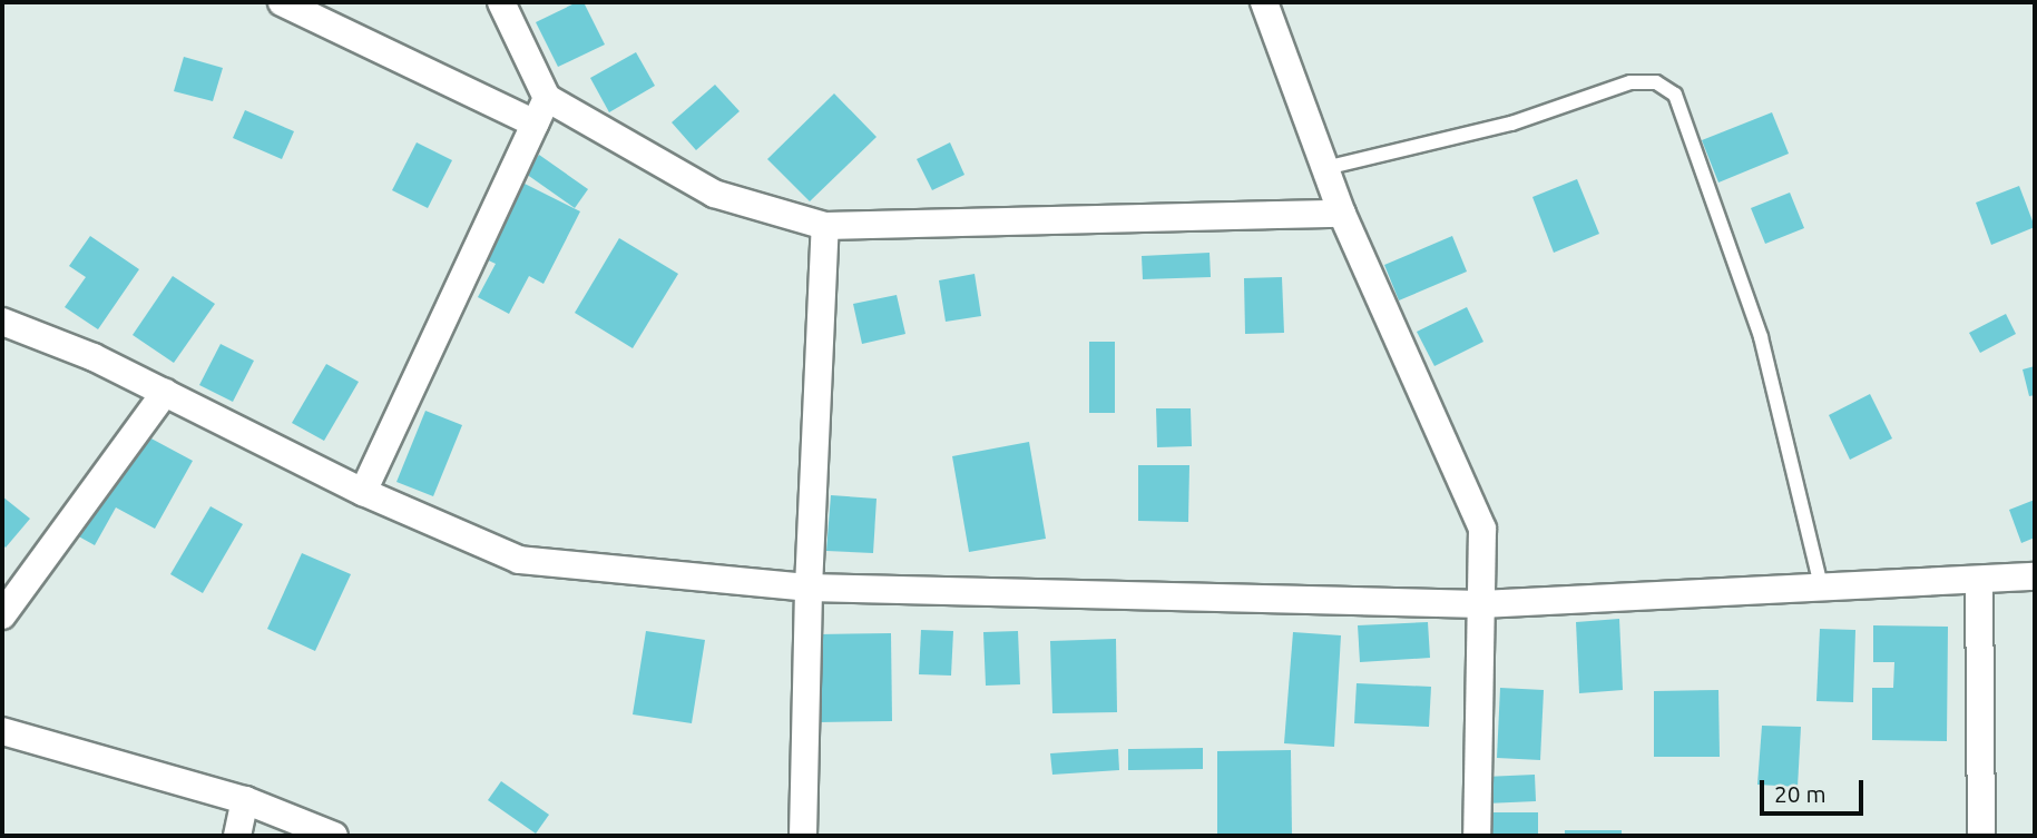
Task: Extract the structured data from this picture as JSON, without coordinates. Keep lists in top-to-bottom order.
{
  "scale_bar": "20 m"
}
